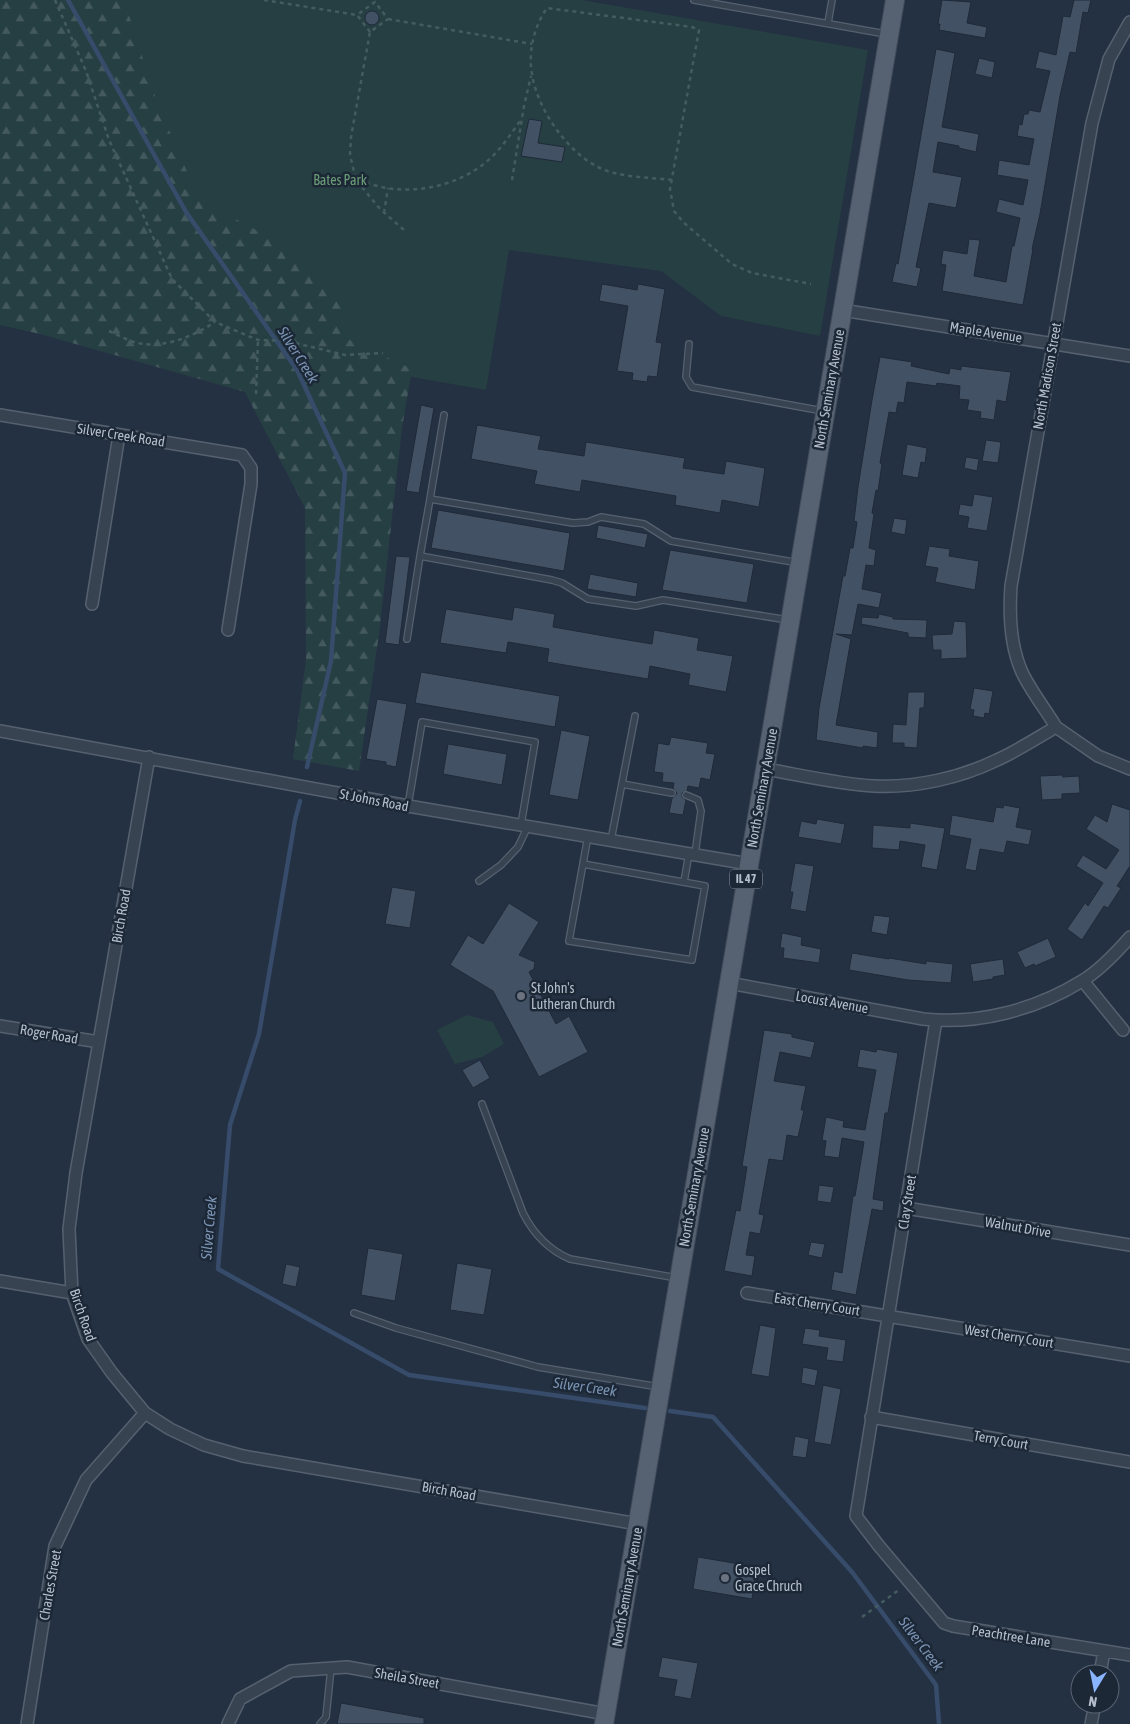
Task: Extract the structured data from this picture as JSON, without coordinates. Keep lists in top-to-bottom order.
{
  "streets": {
    "main road": ["North Seminary Avenue", "IL 47"],
    "street": [
      "Maple Avenue",
      "North Madison Street",
      "Silver Creek Road",
      "St Johns Road",
      "Birch Road",
      "Locust Avenue",
      "Roger Road",
      "Clay Street",
      "Walnut Drive",
      "East Cherry Court",
      "West Cherry Court",
      "Terry Court",
      "Charles Street",
      "Peachtree Lane",
      "Sheila Street"
    ]
  },
  "crossings": [
    ["Maple Avenue", "North Madison Street"],
    ["Maple Avenue", "North Seminary Avenue"],
    ["North Seminary Avenue", "St Johns Road"],
    ["North Seminary Avenue", "Birch Road"],
    ["North Seminary Avenue", "Locust Avenue"],
    ["North Seminary Avenue", "Sheila Street"],
    ["St Johns Road", "Birch Road"],
    ["Birch Road", "Roger Road"],
    ["Birch Road", "Charles Street"],
    ["Locust Avenue", "Clay Street"],
    ["Clay Street", "Walnut Drive"],
    ["Clay Street", "East Cherry Court"],
    ["Clay Street", "West Cherry Court"],
    ["Clay Street", "Terry Court"],
    ["Clay Street", "Peachtree Lane"],
    ["East Cherry Court", "West Cherry Court"]
  ],
  "water": ["Silver Creek"],
  "parks": ["Bates Park"],
  "places": ["St John's Lutheran Church", "Gospel Grace Chruch"],
  "north": "bottom"
}
